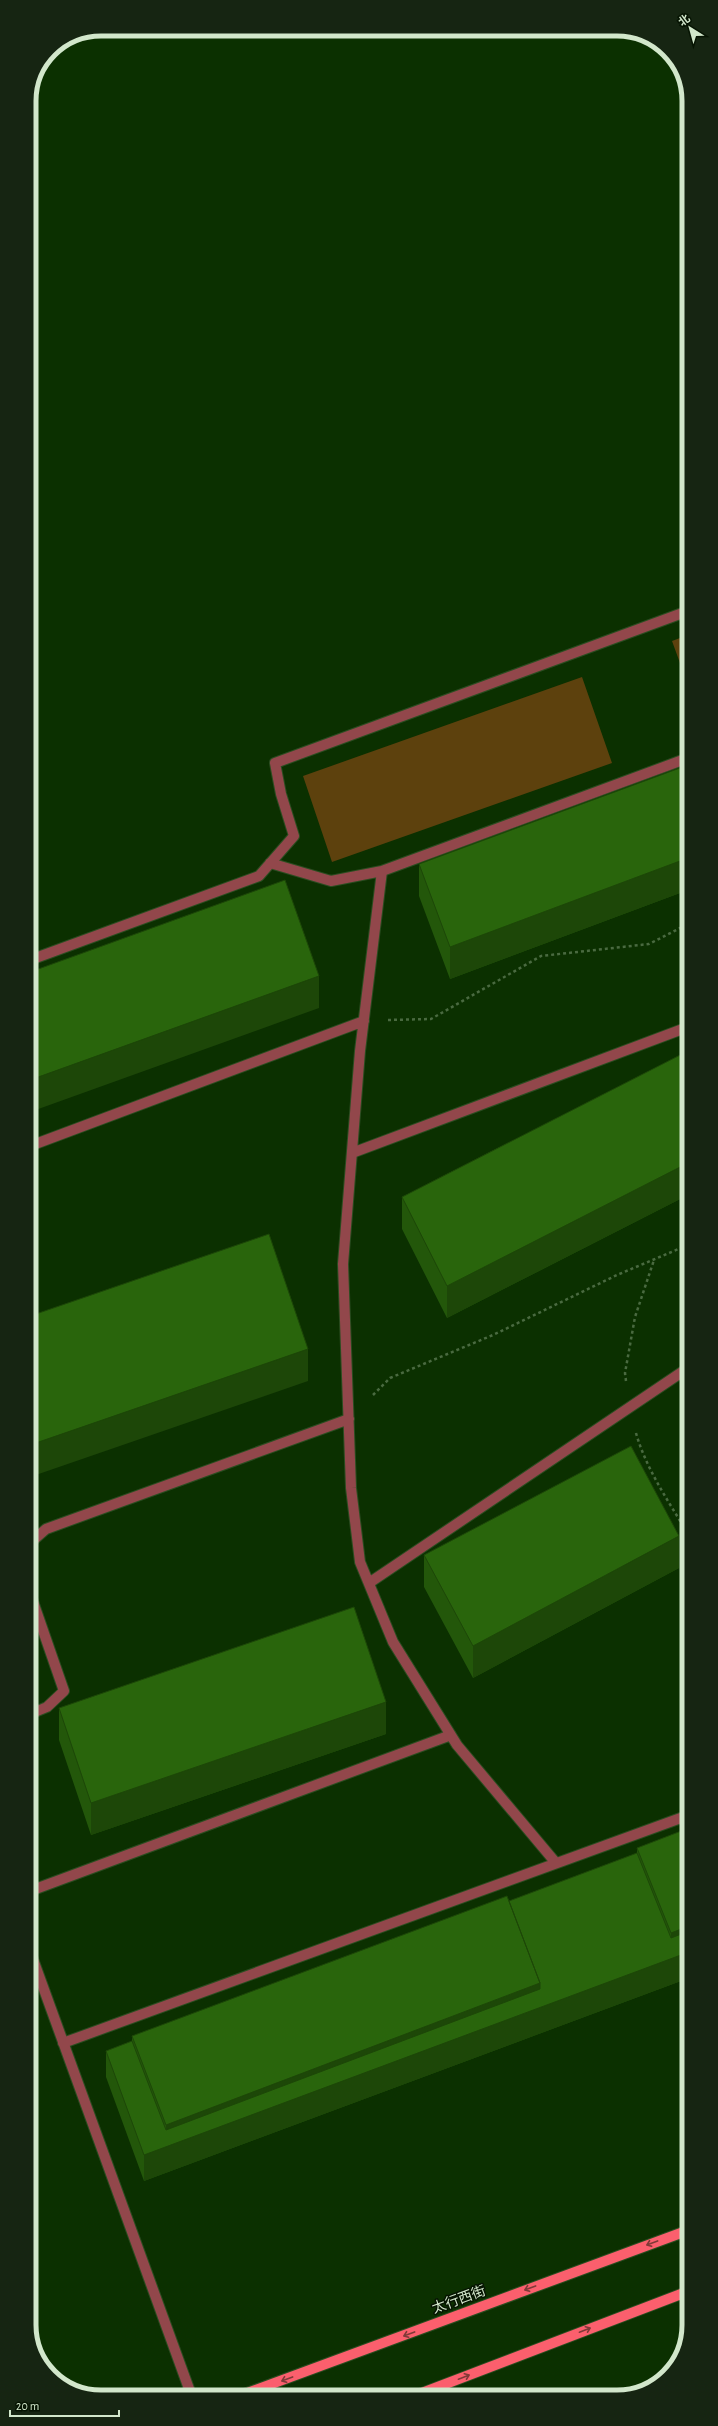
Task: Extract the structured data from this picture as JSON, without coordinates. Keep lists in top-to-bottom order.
{
  "streets": {
    "main road": ["太行西街"]
  },
  "scale_bar": "20 m",
  "north": "top left"
}
